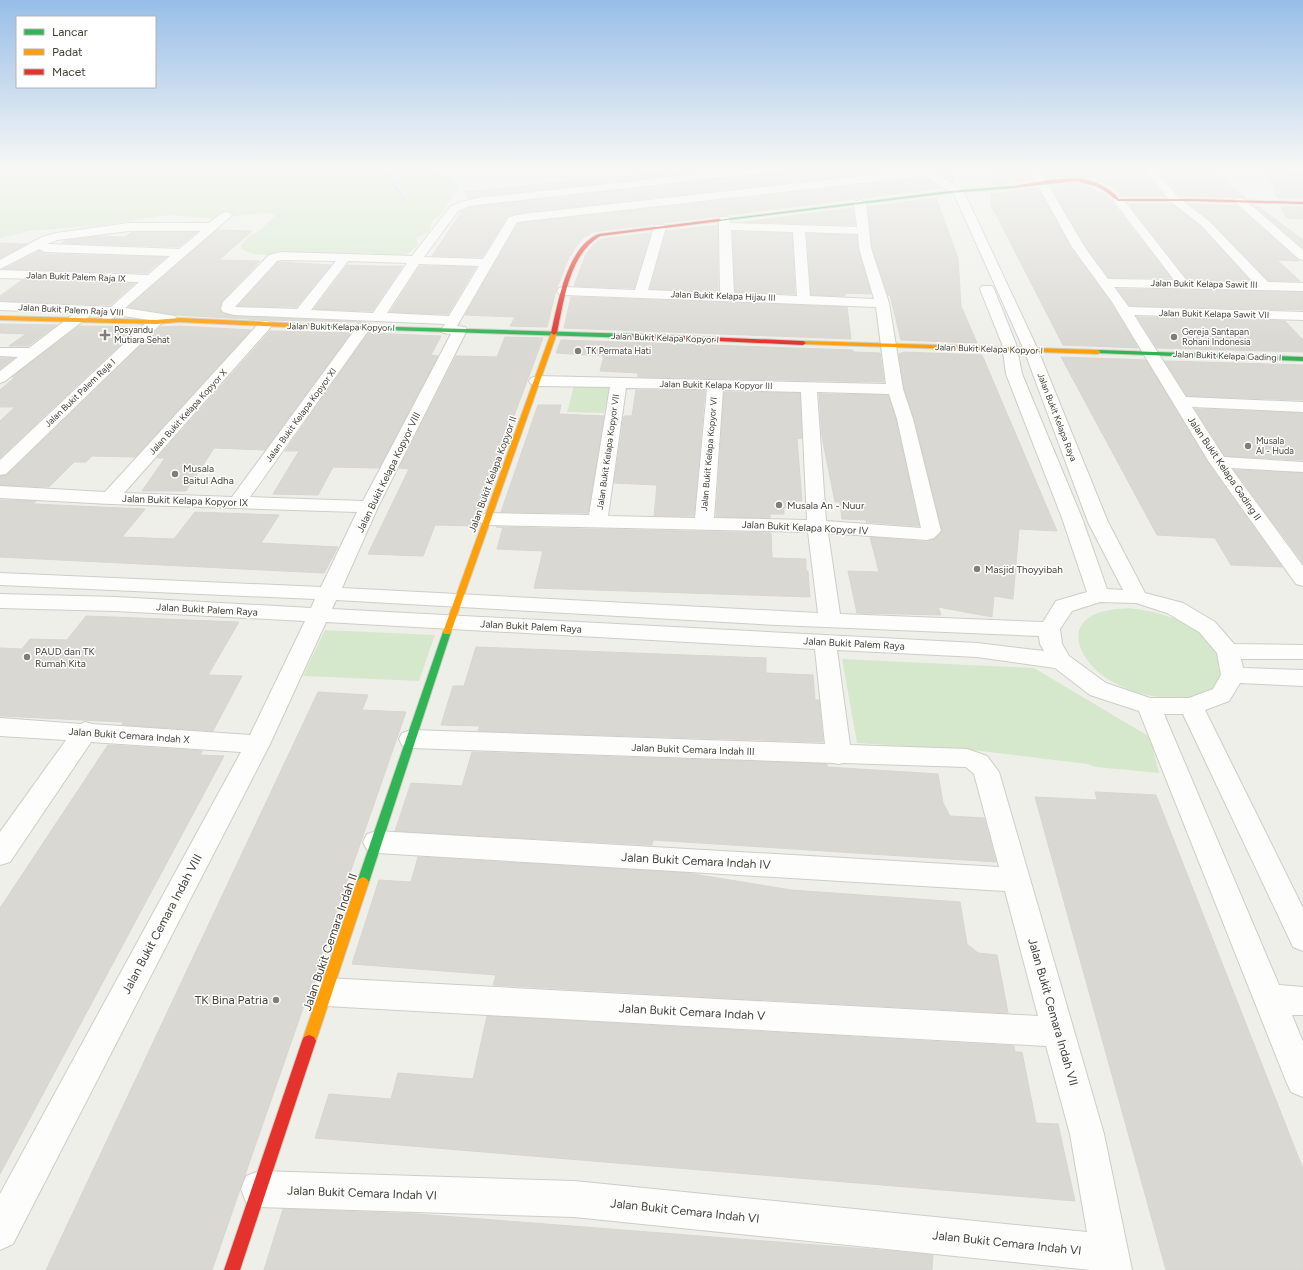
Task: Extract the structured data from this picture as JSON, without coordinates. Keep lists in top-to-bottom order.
{
  "streets": {
    "street": [
      "Jalan Bukit Palem Raja IX",
      "Jalan Bukit Kelapa Sawit III",
      "Jalan Bukit Kelapa Hijau III",
      "Jalan Bukit Palem Raja VIII",
      "Jalan Bukit Kelapa Sawit VII",
      "Jalan Bukit Kelapa Kopyor I",
      "Jalan Bukit Kelapa Gading I",
      "Jalan Bukit Kelapa Kopyor III",
      "Jalan Bukit Palem Raja I",
      "Jalan Bukit Kelapa Kopyor X",
      "Jalan Bukit Kelapa Kopyor XI",
      "Jalan Bukit Kelapa Raya",
      "Jalan Bukit Kelapa Kopyor VII",
      "Jalan Bukit Kelapa Kopyor VI",
      "Jalan Bukit Kelapa Gading II",
      "Jalan Bukit Kelapa Kopyor VIII",
      "Jalan Bukit Kelapa Kopyor II",
      "Jalan Bukit Kelapa Kopyor IX",
      "Jalan Bukit Kelapa Kopyor IV",
      "Jalan Bukit Palem Raya",
      "Jalan Bukit Cemara Indah X",
      "Jalan Bukit Cemara Indah III",
      "Jalan Bukit Cemara Indah IV",
      "Jalan Bukit Cemara Indah VIII",
      "Jalan Bukit Cemara Indah II",
      "Jalan Bukit Cemara Indah V",
      "Jalan Bukit Cemara Indah VII",
      "Jalan Bukit Cemara Indah VI"
    ]
  },
  "crossings": [
    ["Jalan Bukit Kelapa Sawit III", "Jalan Bukit Kelapa Gading II"],
    ["Jalan Bukit Kelapa Hijau III", "Jalan Bukit Kelapa Kopyor II"],
    ["Jalan Bukit Kelapa Hijau III", "Jalan Bukit Kelapa Kopyor IV"],
    ["Jalan Bukit Palem Raja VIII", "Jalan Bukit Kelapa Kopyor I"],
    ["Jalan Bukit Palem Raja VIII", "Jalan Bukit Palem Raja I"],
    ["Jalan Bukit Kelapa Sawit VII", "Jalan Bukit Kelapa Gading II"],
    ["Jalan Bukit Kelapa Kopyor I", "Jalan Bukit Kelapa Gading I"],
    ["Jalan Bukit Kelapa Kopyor I", "Jalan Bukit Kelapa Kopyor X"],
    ["Jalan Bukit Kelapa Kopyor I", "Jalan Bukit Kelapa Kopyor XI"],
    ["Jalan Bukit Kelapa Kopyor I", "Jalan Bukit Kelapa Raya"],
    ["Jalan Bukit Kelapa Kopyor I", "Jalan Bukit Kelapa Gading II"],
    ["Jalan Bukit Kelapa Kopyor I", "Jalan Bukit Kelapa Kopyor VIII"],
    ["Jalan Bukit Kelapa Kopyor I", "Jalan Bukit Kelapa Kopyor II"],
    ["Jalan Bukit Kelapa Kopyor I", "Jalan Bukit Kelapa Kopyor IV"],
    ["Jalan Bukit Kelapa Gading I", "Jalan Bukit Kelapa Gading II"],
    ["Jalan Bukit Kelapa Kopyor III", "Jalan Bukit Kelapa Kopyor VII"],
    ["Jalan Bukit Kelapa Kopyor III", "Jalan Bukit Kelapa Kopyor VI"],
    ["Jalan Bukit Kelapa Kopyor III", "Jalan Bukit Kelapa Kopyor II"],
    ["Jalan Bukit Kelapa Kopyor III", "Jalan Bukit Kelapa Kopyor IV"],
    ["Jalan Bukit Kelapa Kopyor X", "Jalan Bukit Kelapa Kopyor IX"],
    ["Jalan Bukit Kelapa Kopyor XI", "Jalan Bukit Kelapa Kopyor IX"],
    ["Jalan Bukit Kelapa Kopyor VII", "Jalan Bukit Kelapa Kopyor IV"],
    ["Jalan Bukit Kelapa Kopyor VI", "Jalan Bukit Kelapa Kopyor IV"],
    ["Jalan Bukit Kelapa Kopyor VIII", "Jalan Bukit Kelapa Kopyor IX"],
    ["Jalan Bukit Kelapa Kopyor VIII", "Jalan Bukit Palem Raya"],
    ["Jalan Bukit Kelapa Kopyor VIII", "Jalan Bukit Cemara Indah VIII"],
    ["Jalan Bukit Kelapa Kopyor II", "Jalan Bukit Kelapa Kopyor IV"],
    ["Jalan Bukit Kelapa Kopyor II", "Jalan Bukit Palem Raya"],
    ["Jalan Bukit Kelapa Kopyor II", "Jalan Bukit Cemara Indah II"],
    ["Jalan Bukit Palem Raya", "Jalan Bukit Cemara Indah VIII"],
    ["Jalan Bukit Palem Raya", "Jalan Bukit Cemara Indah II"],
    ["Jalan Bukit Cemara Indah X", "Jalan Bukit Cemara Indah VIII"],
    ["Jalan Bukit Cemara Indah III", "Jalan Bukit Cemara Indah II"],
    ["Jalan Bukit Cemara Indah III", "Jalan Bukit Cemara Indah VII"],
    ["Jalan Bukit Cemara Indah IV", "Jalan Bukit Cemara Indah II"],
    ["Jalan Bukit Cemara Indah IV", "Jalan Bukit Cemara Indah VII"],
    ["Jalan Bukit Cemara Indah II", "Jalan Bukit Cemara Indah V"],
    ["Jalan Bukit Cemara Indah II", "Jalan Bukit Cemara Indah VI"],
    ["Jalan Bukit Cemara Indah V", "Jalan Bukit Cemara Indah VII"],
    ["Jalan Bukit Cemara Indah VII", "Jalan Bukit Cemara Indah VI"]
  ],
  "places": {
    "health": ["Posyandu Mutiara Sehat"],
    "other": [
      "Gereja Santapan Rohani Indonesia",
      "TK Permata Hati",
      "Musala Al - Huda",
      "Musala Baitul Adha",
      "Musala An - Nuur",
      "Masjid Thoyyibah",
      "PAUD dan TK Rumah Kita",
      "TK Bina Patria"
    ]
  },
  "legend": ["Lancar", "Padat", "Macet"]
}
